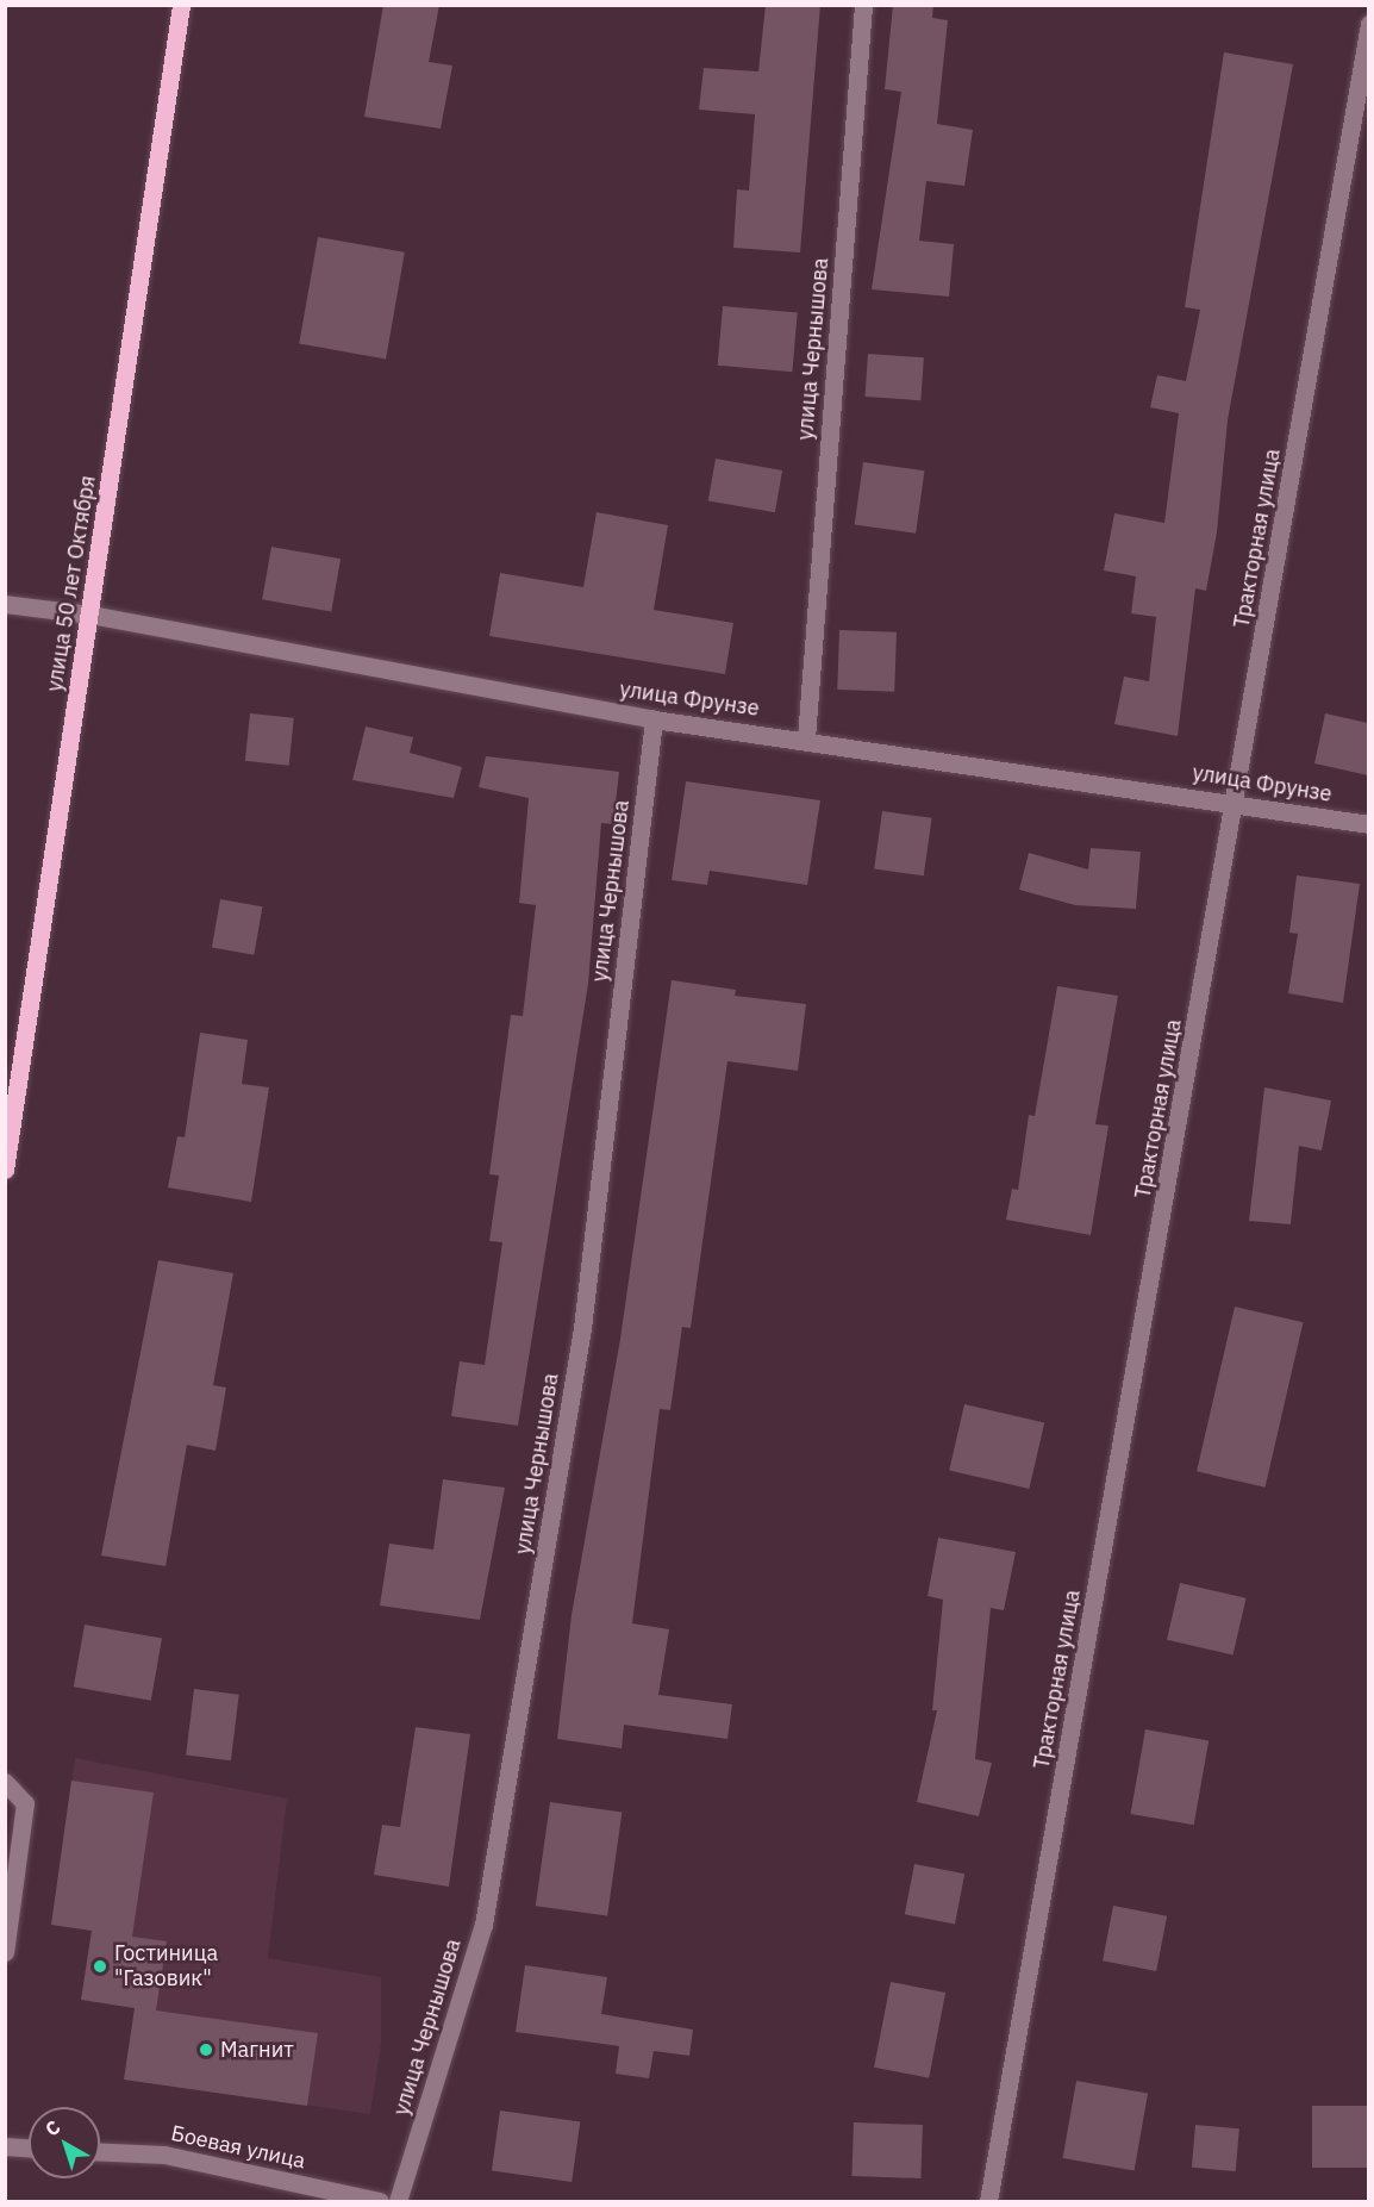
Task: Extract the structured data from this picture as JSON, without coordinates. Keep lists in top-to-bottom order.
{
  "streets": {
    "main road": ["улица 50 лет Октября"],
    "street": [
      "улица Чернышова",
      "Тракторная улица",
      "улица Фрунзе",
      "Боевая улица"
    ]
  },
  "crossings": [
    ["улица Чернышова", "улица Фрунзе"],
    ["Тракторная улица", "улица Фрунзе"],
    ["улица 50 лет Октября", "улица Фрунзе"]
  ],
  "places": ["Гостиница \"Газовик\"", "Магнит"],
  "north": "top left"
}
